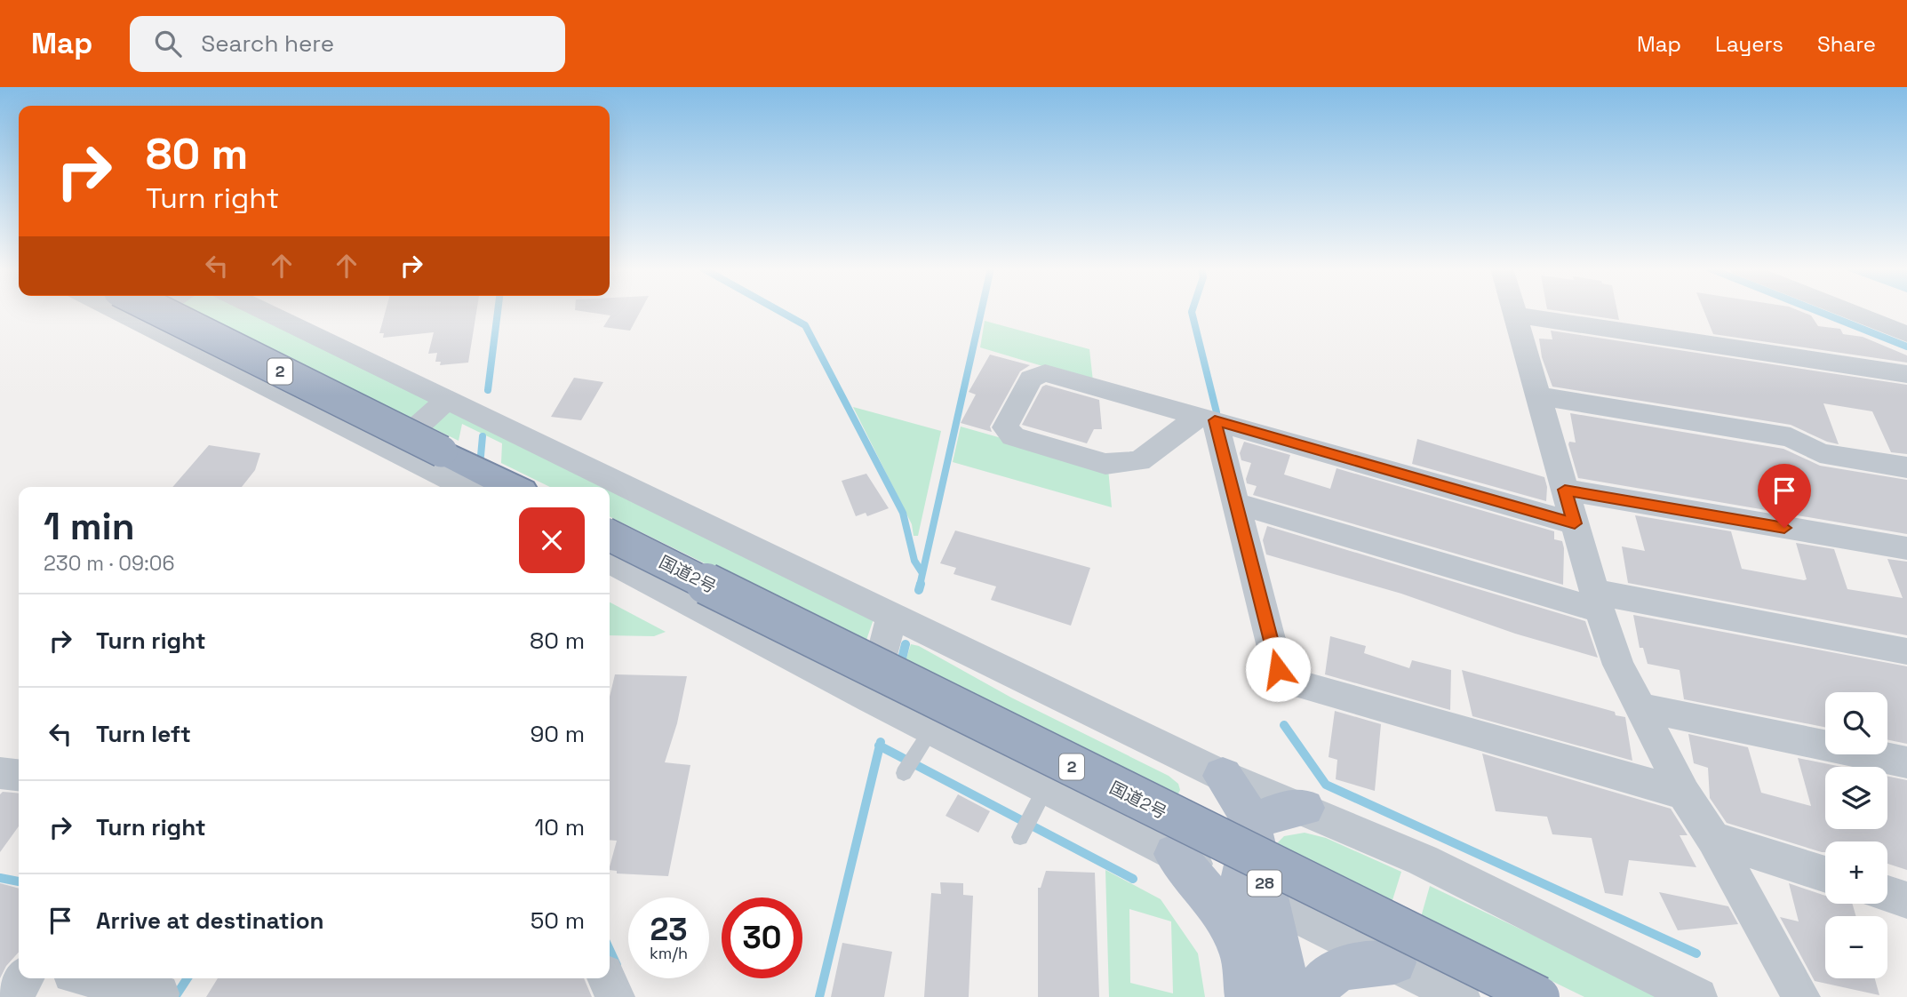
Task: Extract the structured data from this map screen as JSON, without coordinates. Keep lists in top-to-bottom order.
{
  "streets": {
    "highway": ["2", "国道2号"],
    "main road": ["28"]
  },
  "page": {
    "header": "Map",
    "search": "Search here",
    "nav": ["Map", "Layers", "Share"],
    "turn": ["80 m", "Turn right"],
    "heading": ["1 min", "230 m · 09:06"],
    "list": [
      {
        "name": "Turn right",
        "value": "80 m"
      },
      {
        "name": "Turn left",
        "value": "90 m"
      },
      {
        "name": "Turn right",
        "value": "10 m"
      },
      {
        "name": "Arrive at destination",
        "value": "50 m"
      }
    ],
    "map_buttons": ["+", "−"],
    "speed": "23 km/h",
    "limit": "30"
  }
}
